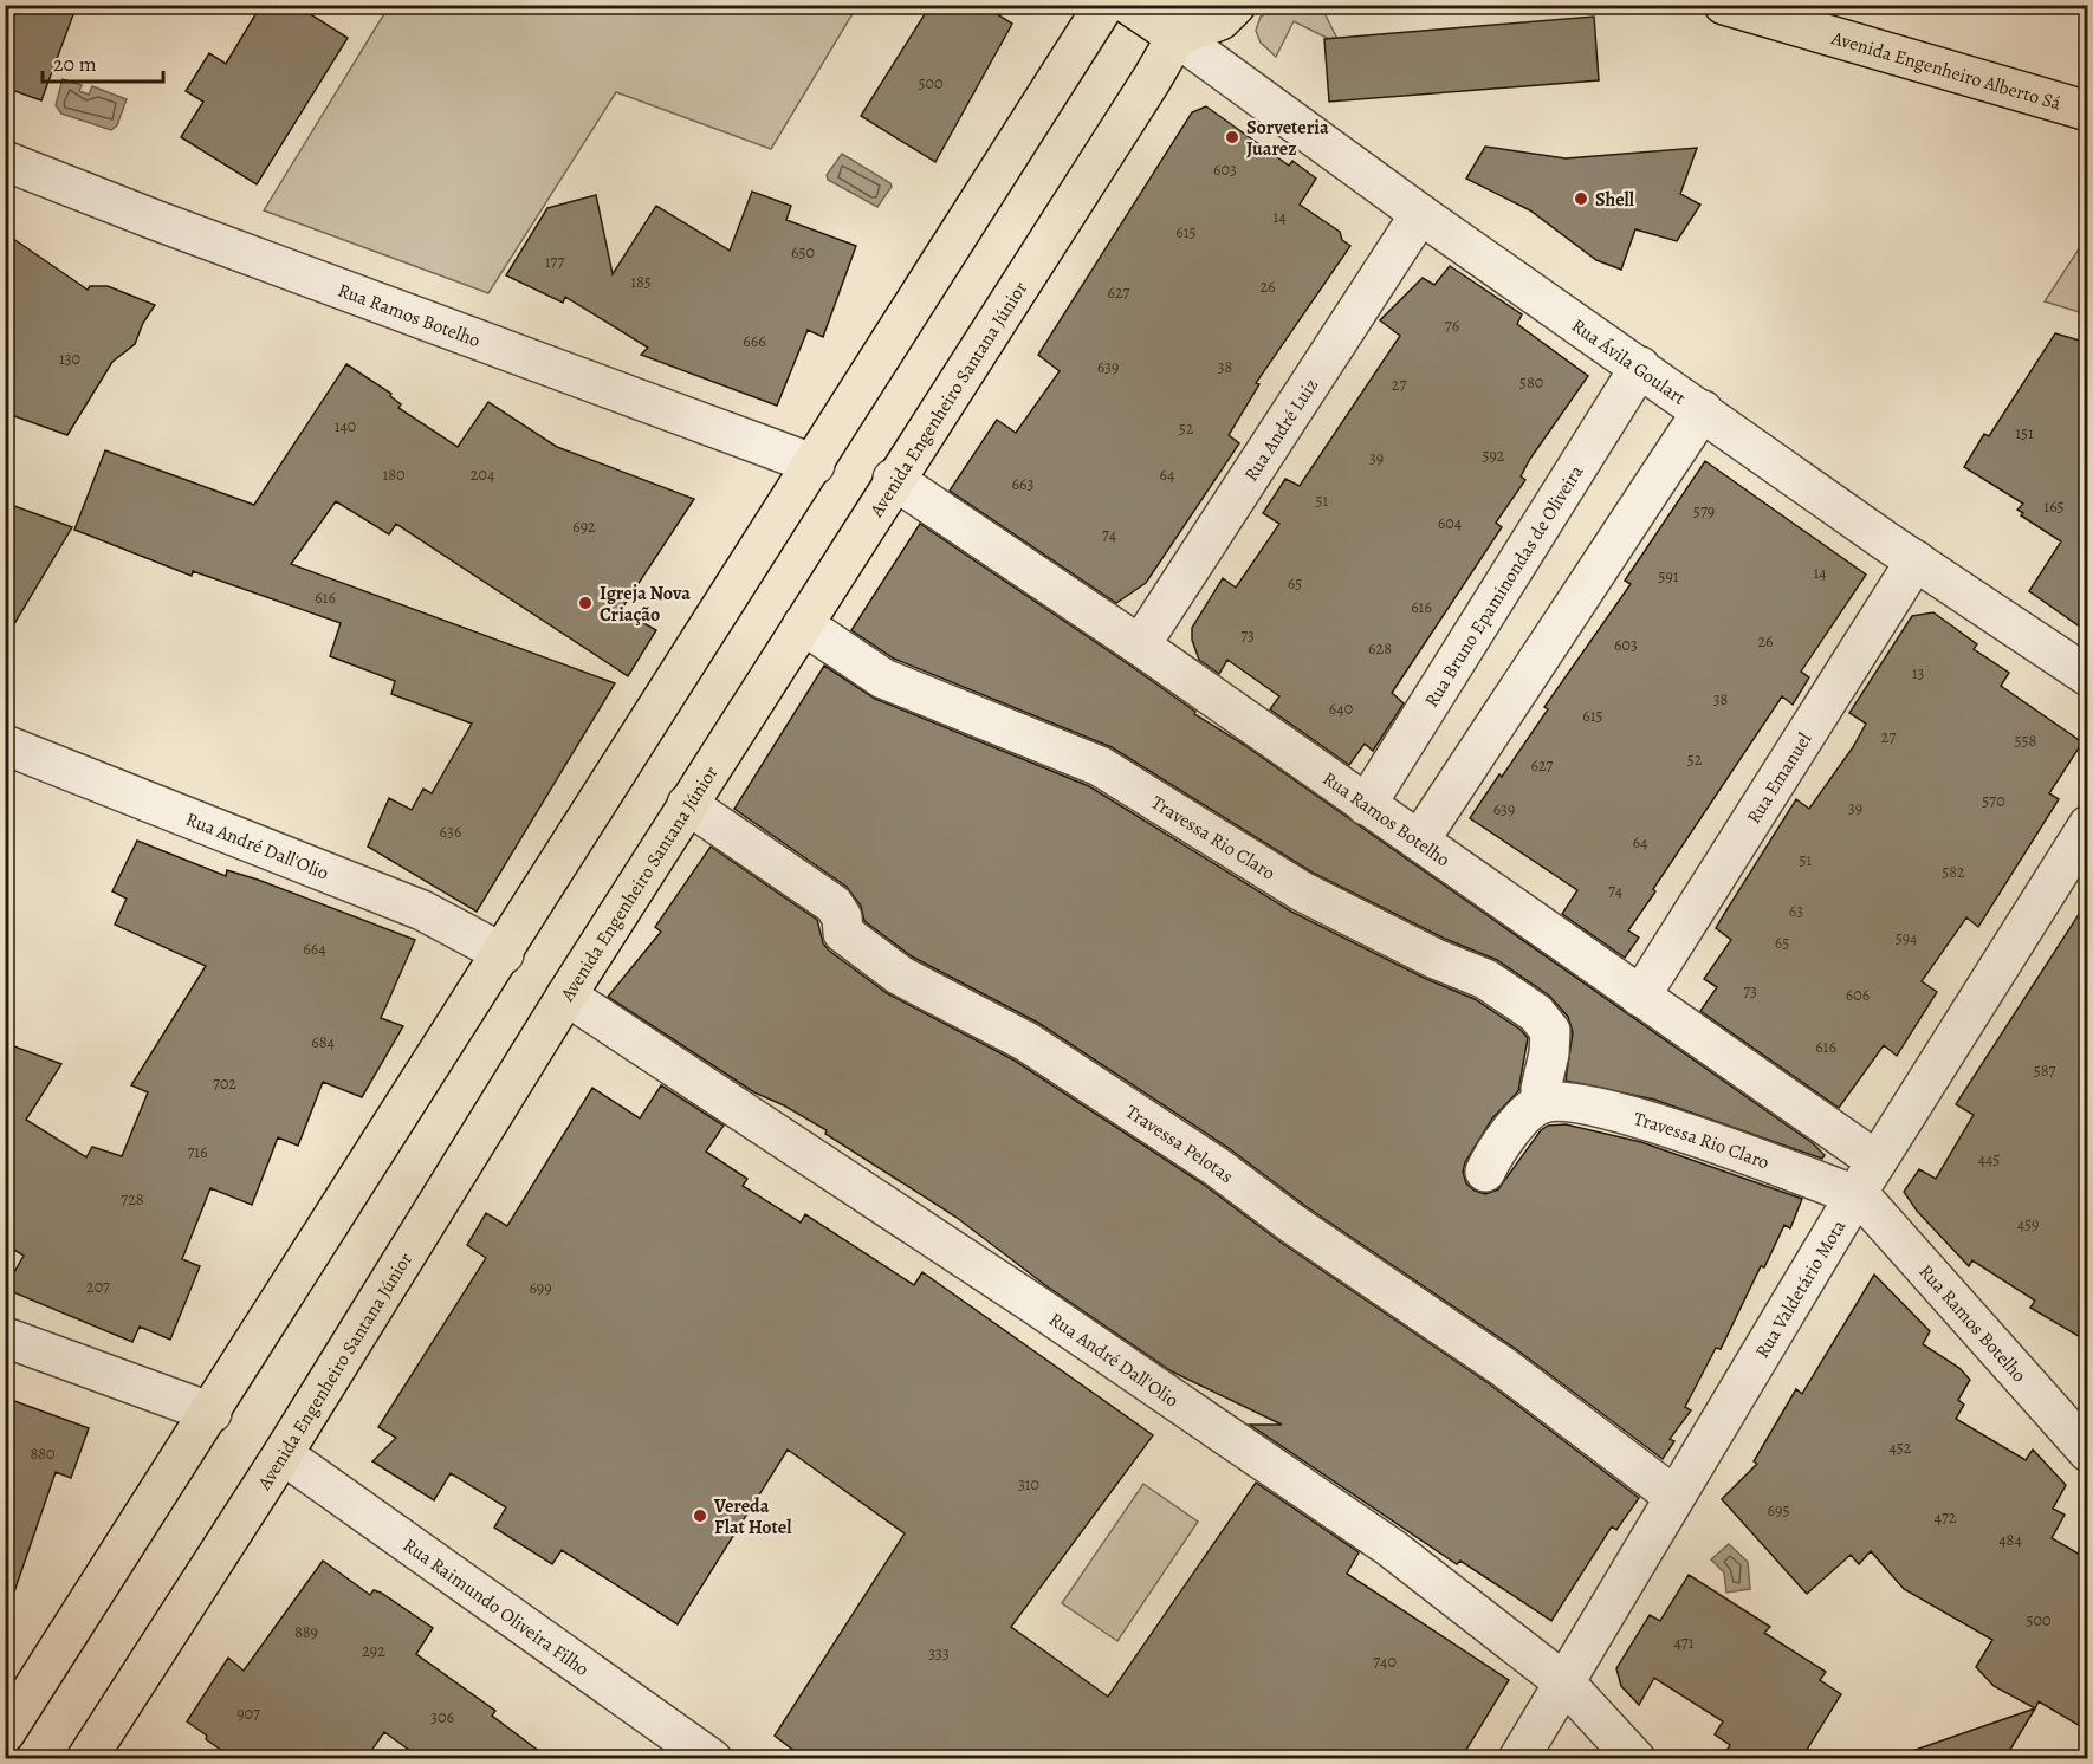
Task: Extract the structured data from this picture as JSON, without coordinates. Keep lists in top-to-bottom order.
{
  "streets": {
    "main road": ["Avenida Engenheiro Alberto Sá", "Avenida Engenheiro Santana Júnior"],
    "street": [
      "Rua Ramos Botelho",
      "Rua Ávila Goulart",
      "Rua André Luiz",
      "Rua Bruno Epaminondas de Oliveira",
      "Rua Emanuel",
      "Travessa Rio Claro",
      "Rua André Dall'Olio",
      "Travessa Pelotas",
      "Rua Valdetário Mota",
      "Rua Raimundo Oliveira Filho"
    ]
  },
  "crossings": [
    ["Rua Ramos Botelho", "Avenida Engenheiro Santana Júnior"],
    ["Rua Ramos Botelho", "Rua André Luiz"],
    ["Rua Ramos Botelho", "Rua Bruno Epaminondas de Oliveira"],
    ["Rua Ramos Botelho", "Rua Emanuel"],
    ["Rua Ramos Botelho", "Travessa Rio Claro"],
    ["Rua Ramos Botelho", "Rua Valdetário Mota"],
    ["Rua Ávila Goulart", "Avenida Engenheiro Santana Júnior"],
    ["Rua Ávila Goulart", "Rua André Luiz"],
    ["Rua Ávila Goulart", "Rua Bruno Epaminondas de Oliveira"],
    ["Rua Ávila Goulart", "Rua Emanuel"],
    ["Avenida Engenheiro Santana Júnior", "Travessa Rio Claro"],
    ["Avenida Engenheiro Santana Júnior", "Rua André Dall'Olio"],
    ["Avenida Engenheiro Santana Júnior", "Travessa Pelotas"],
    ["Avenida Engenheiro Santana Júnior", "Rua Raimundo Oliveira Filho"],
    ["Travessa Rio Claro", "Rua Valdetário Mota"],
    ["Rua André Dall'Olio", "Rua Valdetário Mota"],
    ["Travessa Pelotas", "Rua Valdetário Mota"]
  ],
  "places": [
    "Sorveteria Juarez",
    "Shell",
    "Igreja Nova Criação",
    "Vereda Flat Hotel"
  ],
  "house_numbers": [
    "500",
    "603",
    "14",
    "615",
    "650",
    "177",
    "185",
    "26",
    "627",
    "76",
    "666",
    "130",
    "639",
    "38",
    "580",
    "27",
    "140",
    "52",
    "151",
    "592",
    "39",
    "180",
    "204",
    "64",
    "663",
    "51",
    "165",
    "579",
    "604",
    "692",
    "74",
    "14",
    "591",
    "65",
    "616",
    "616",
    "73",
    "26",
    "603",
    "628",
    "13",
    "38",
    "640",
    "615",
    "27",
    "558",
    "52",
    "627",
    "570",
    "39",
    "639",
    "636",
    "64",
    "51",
    "582",
    "74",
    "63",
    "594",
    "65",
    "664",
    "73",
    "606",
    "684",
    "616",
    "587",
    "702",
    "716",
    "445",
    "728",
    "459",
    "207",
    "699",
    "452",
    "880",
    "310",
    "695",
    "472",
    "484",
    "500",
    "889",
    "471",
    "292",
    "333",
    "740",
    "907",
    "306"
  ],
  "scale_bar": "20 m"
}
